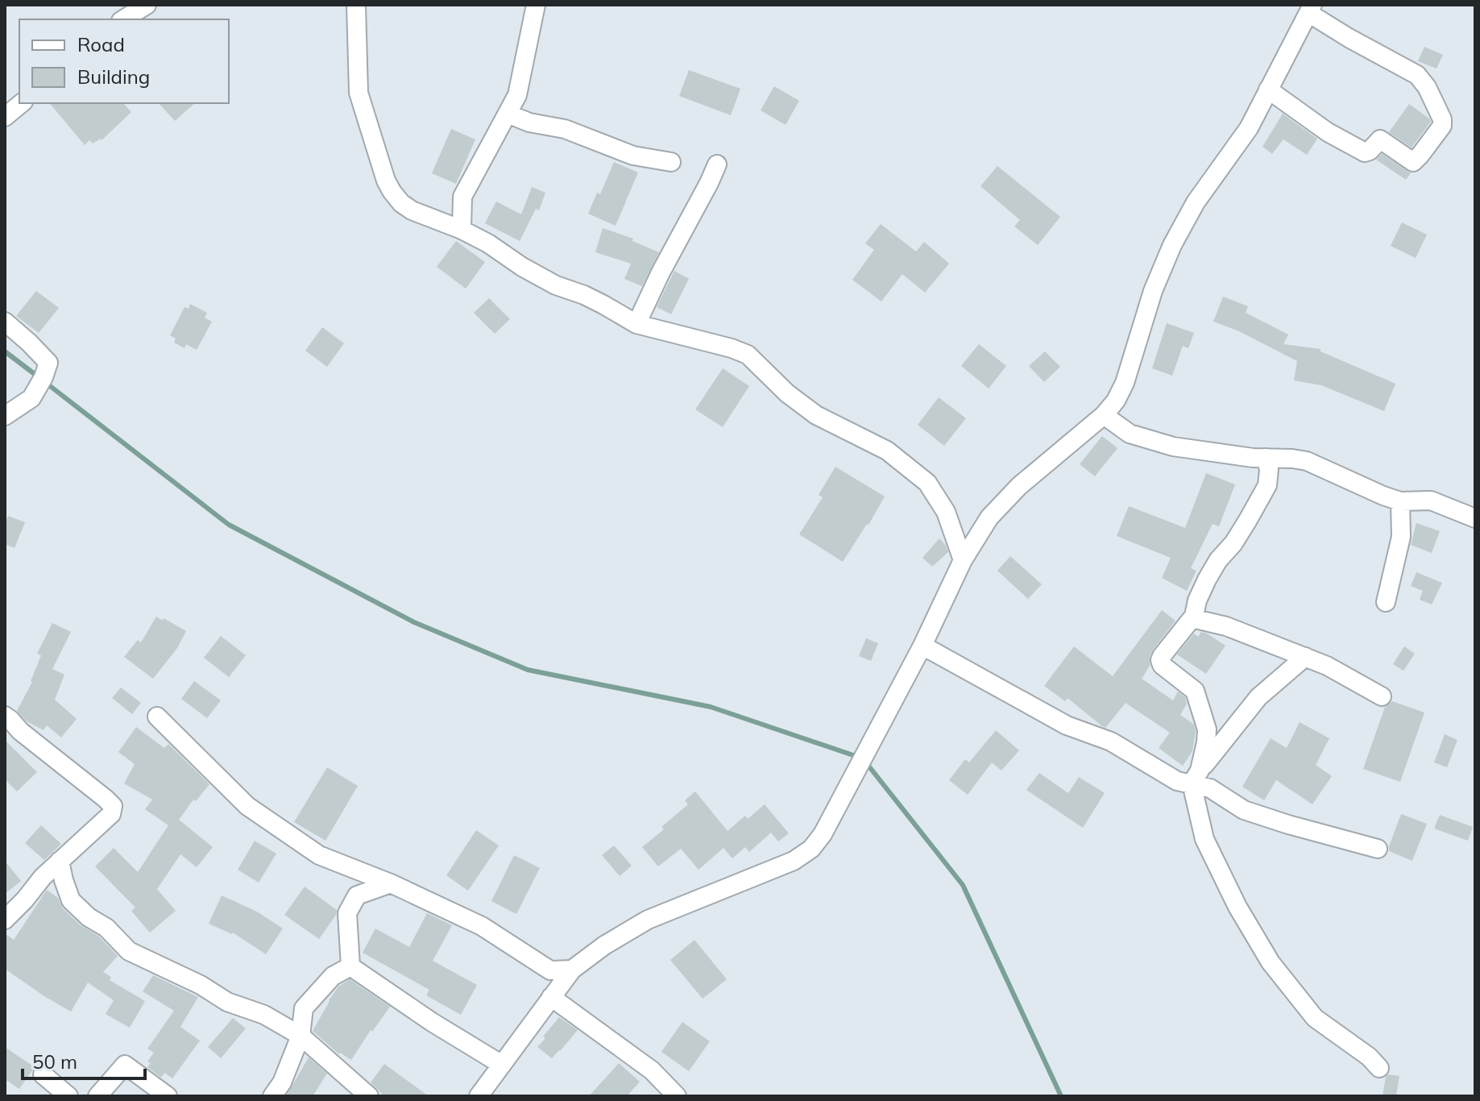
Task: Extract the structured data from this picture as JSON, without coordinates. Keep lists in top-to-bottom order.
{
  "legend": ["Road", "Building"],
  "scale_bar": "50 m"
}
